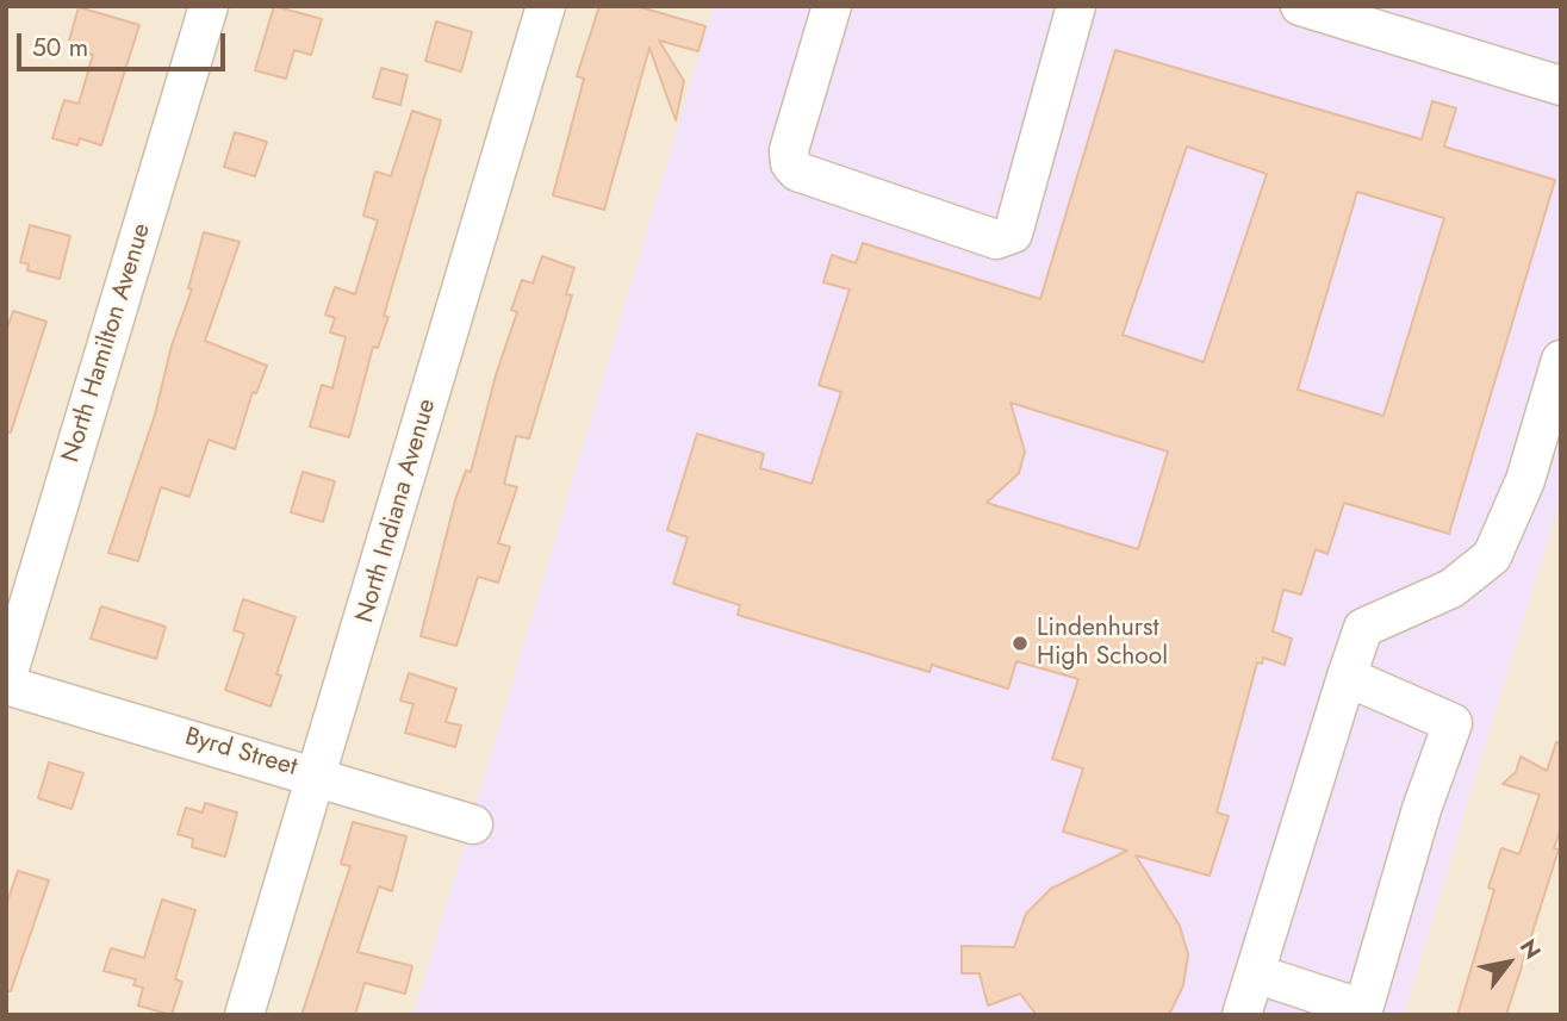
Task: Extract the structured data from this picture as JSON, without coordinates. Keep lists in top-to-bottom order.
{
  "streets": {
    "street": ["North Hamilton Avenue", "North Indiana Avenue", "Byrd Street"]
  },
  "crossings": [
    ["North Hamilton Avenue", "Byrd Street"],
    ["North Indiana Avenue", "Byrd Street"]
  ],
  "places": ["Lindenhurst High School"],
  "scale_bar": "50 m",
  "north": "top right"
}
